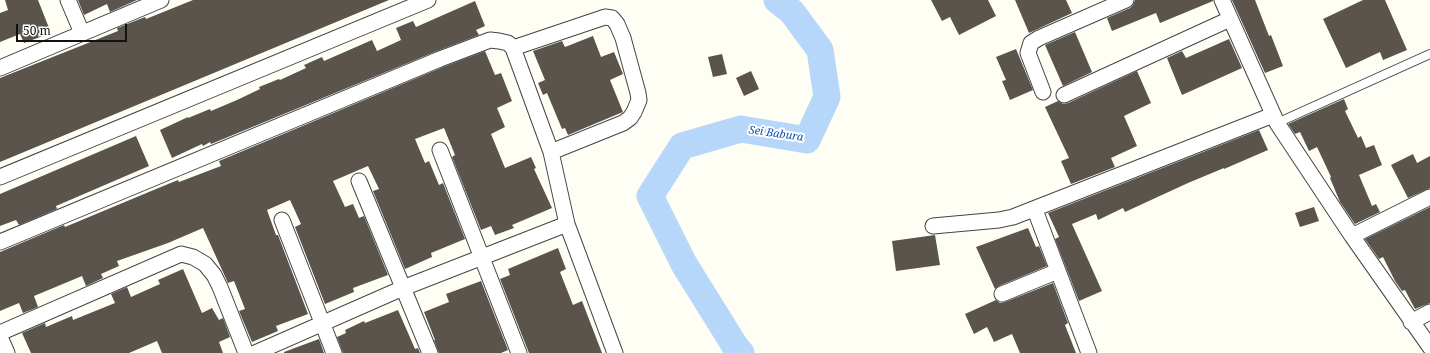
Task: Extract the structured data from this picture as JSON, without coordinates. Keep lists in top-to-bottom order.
{
  "water": ["Sei Babura"],
  "scale_bar": "50 m"
}
